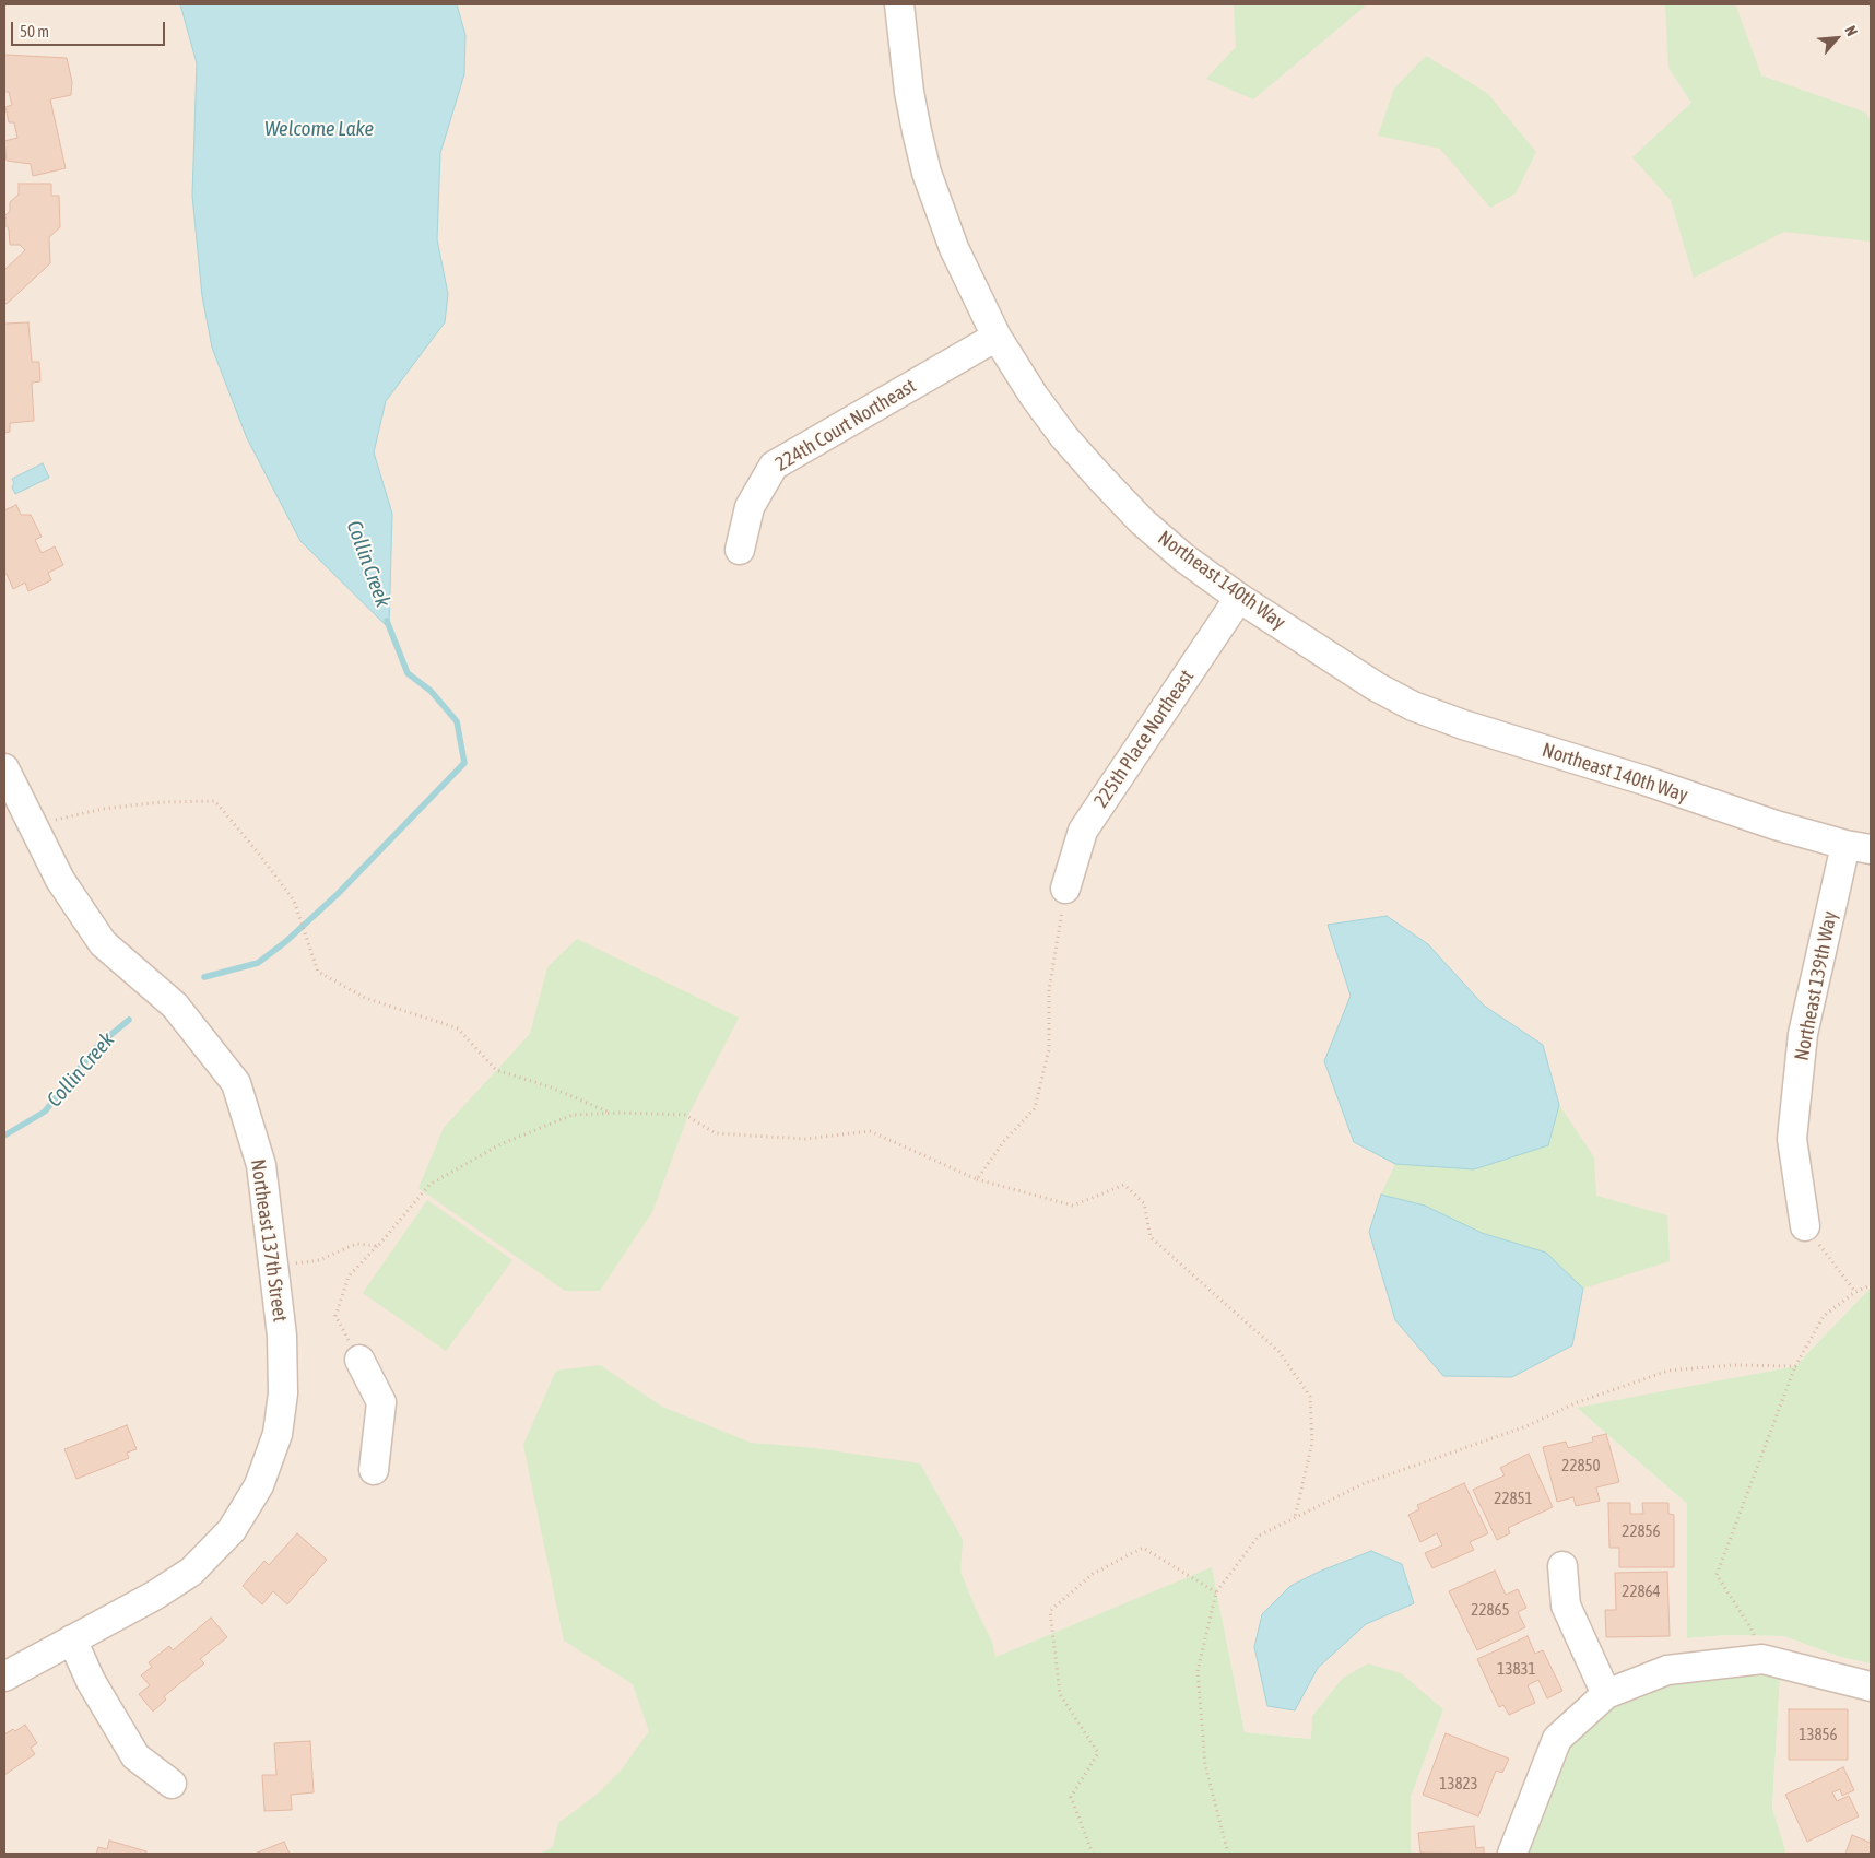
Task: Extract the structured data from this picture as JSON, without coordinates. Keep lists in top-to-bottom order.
{
  "streets": {
    "street": [
      "224th Court Northeast",
      "Northeast 140th Way",
      "225th Place Northeast",
      "Northeast 139th Way",
      "Northeast 137th Street"
    ]
  },
  "crossings": [
    ["224th Court Northeast", "Northeast 140th Way"],
    ["Northeast 140th Way", "225th Place Northeast"],
    ["Northeast 140th Way", "Northeast 139th Way"]
  ],
  "water": ["Welcome Lake", "Collin Creek"],
  "house_numbers": [
    "22850",
    "22851",
    "22856",
    "22864",
    "22865",
    "13831",
    "13856",
    "13823"
  ],
  "scale_bar": "50 m",
  "north": "top right"
}
